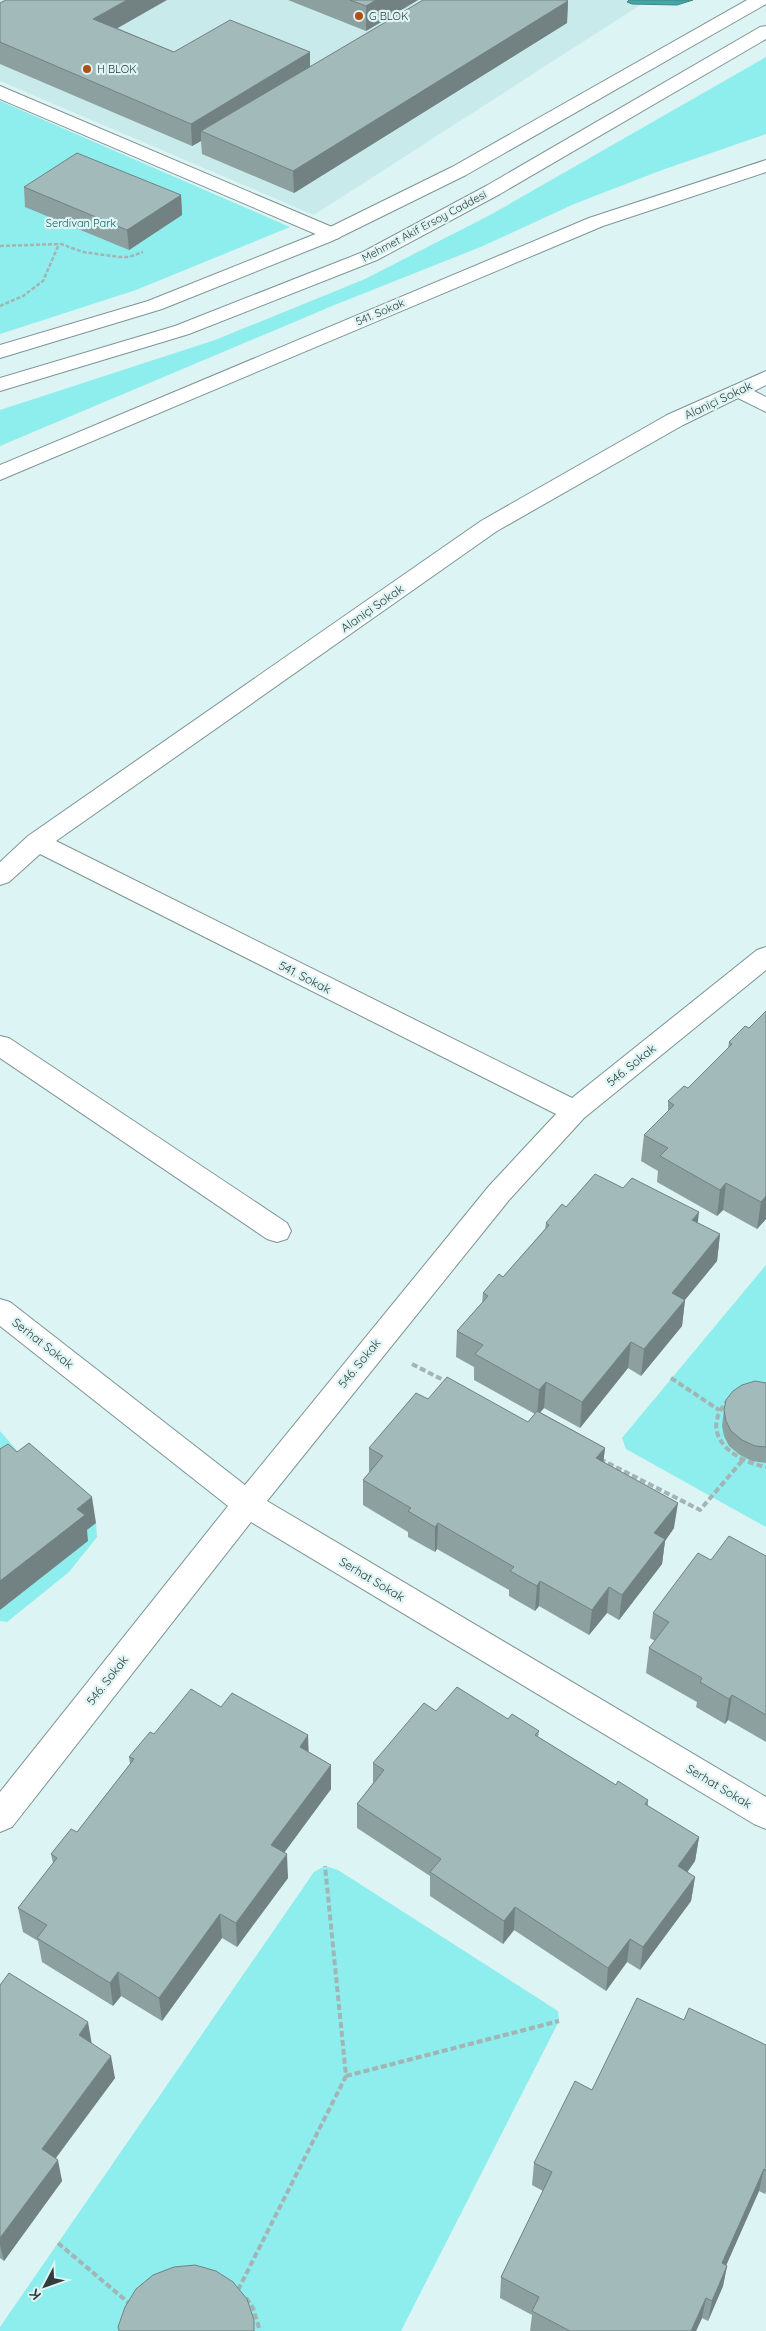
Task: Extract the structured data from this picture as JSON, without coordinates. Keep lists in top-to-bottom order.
{
  "streets": {
    "street": [
      "Mehmet Akif Ersoy Caddesi",
      "541. Sokak",
      "Alaniçi Sokak",
      "546. Sokak",
      "Serhat Sokak"
    ]
  },
  "crossings": [
    ["541. Sokak", "Alaniçi Sokak"],
    ["541. Sokak", "546. Sokak"],
    ["546. Sokak", "Serhat Sokak"]
  ],
  "parks": ["Serdivan Park"],
  "places": ["G BLOK", "H BLOK"],
  "north": "bottom left"
}
